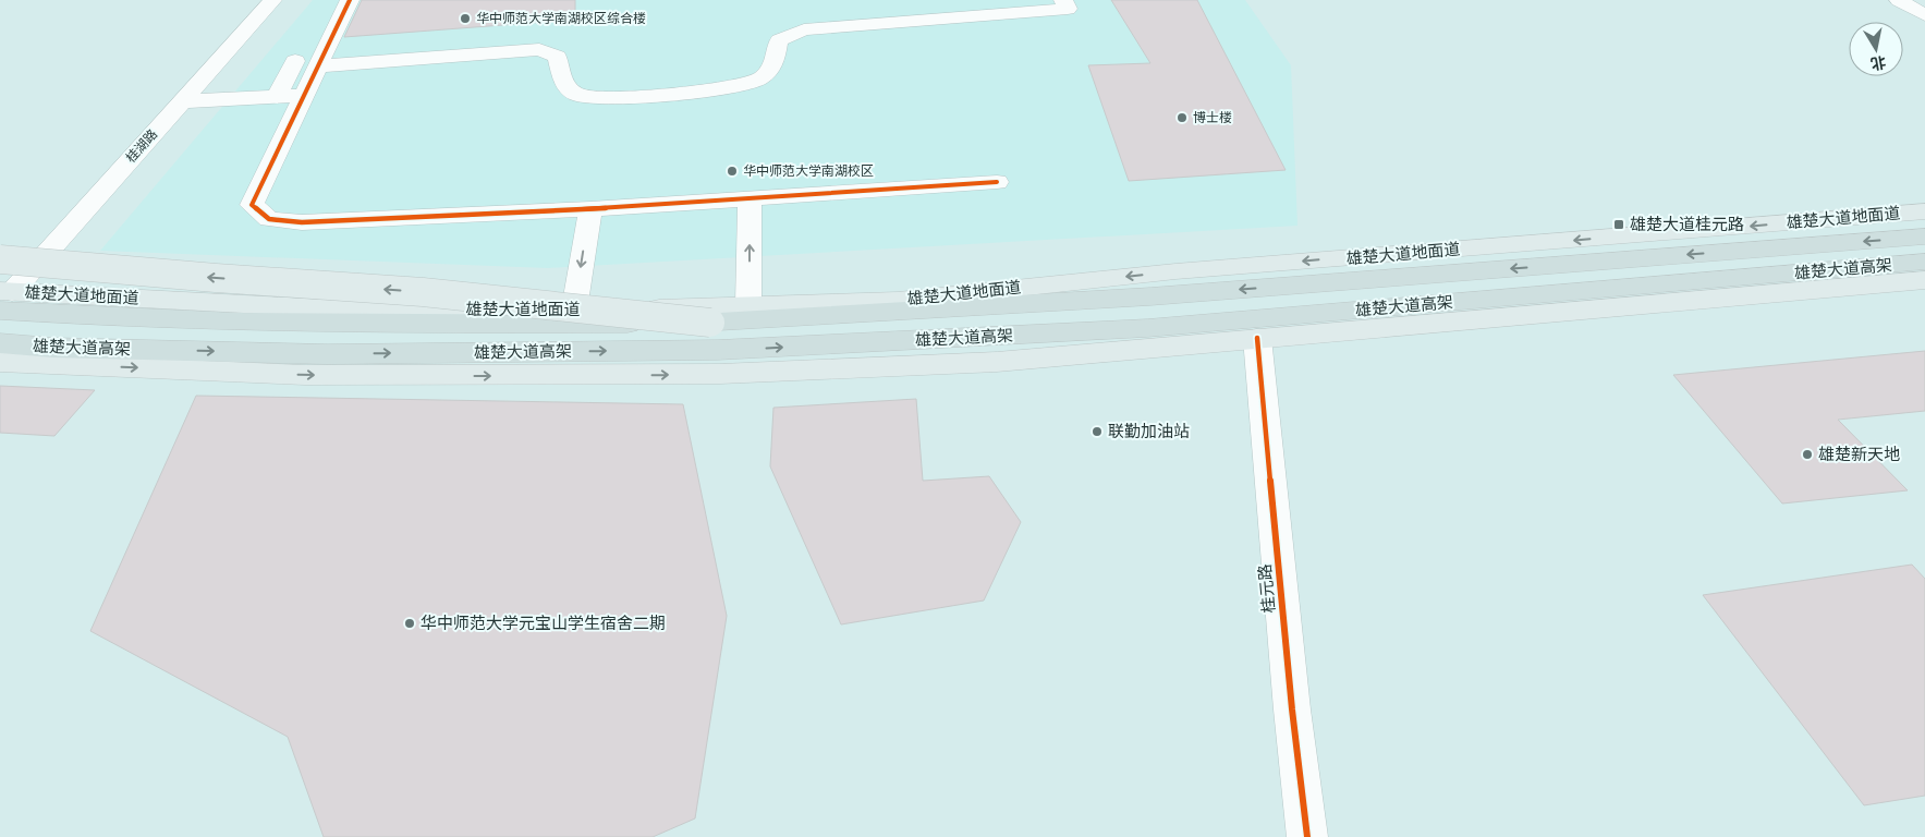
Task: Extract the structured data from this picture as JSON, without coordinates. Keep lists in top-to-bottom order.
{
  "streets": {
    "highway": ["雄楚大道高架"],
    "main road": ["雄楚大道地面道"],
    "street": ["桂湖路", "桂元路"]
  },
  "crossings": [
    ["桂湖路", "雄楚大道地面道"],
    ["桂湖路", "雄楚大道高架"],
    ["雄楚大道地面道", "雄楚大道高架"]
  ],
  "places": {
    "other": [
      "华中师范大学南湖校区综合楼",
      "博士楼",
      "华中师范大学南湖校区",
      "联勤加油站",
      "雄楚新天地",
      "华中师范大学元宝山学生宿舍二期"
    ],
    "transit": ["雄楚大道桂元路"]
  },
  "north": "bottom"
}
